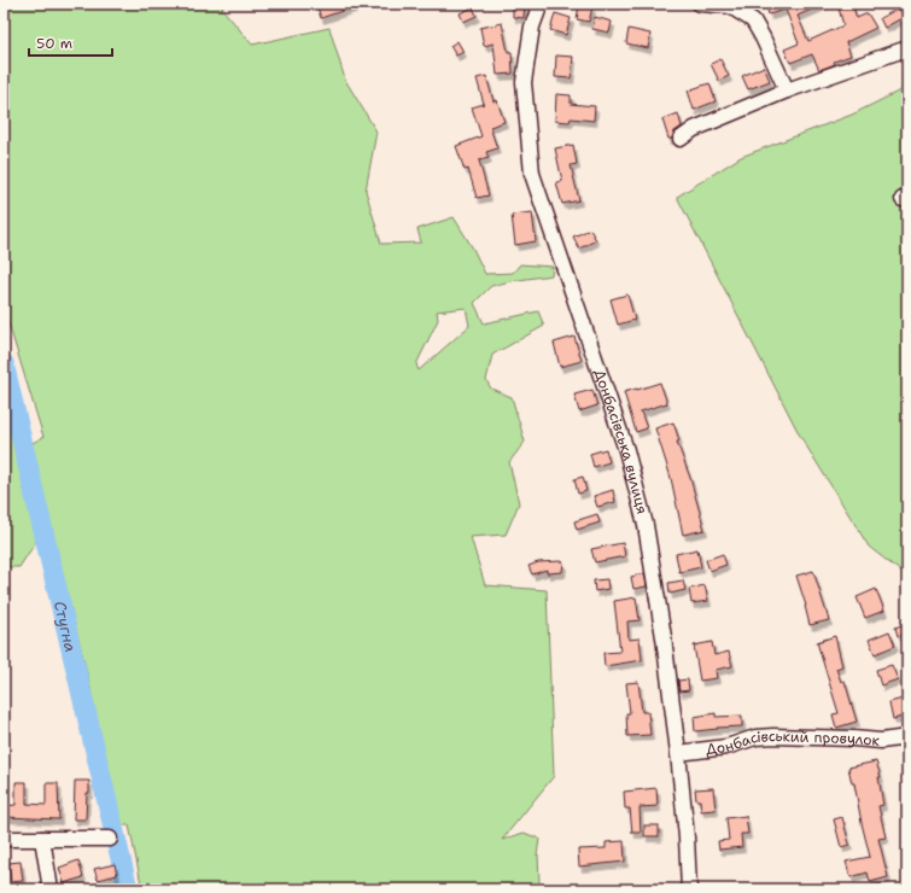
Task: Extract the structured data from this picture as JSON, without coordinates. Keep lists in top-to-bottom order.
{
  "streets": {
    "street": ["Донбасівська вулиця", "Донбасівський провулок"]
  },
  "crossings": [
    ["Донбасівська вулиця", "Донбасівський провулок"]
  ],
  "water": ["Стугна"],
  "scale_bar": "50 m"
}
